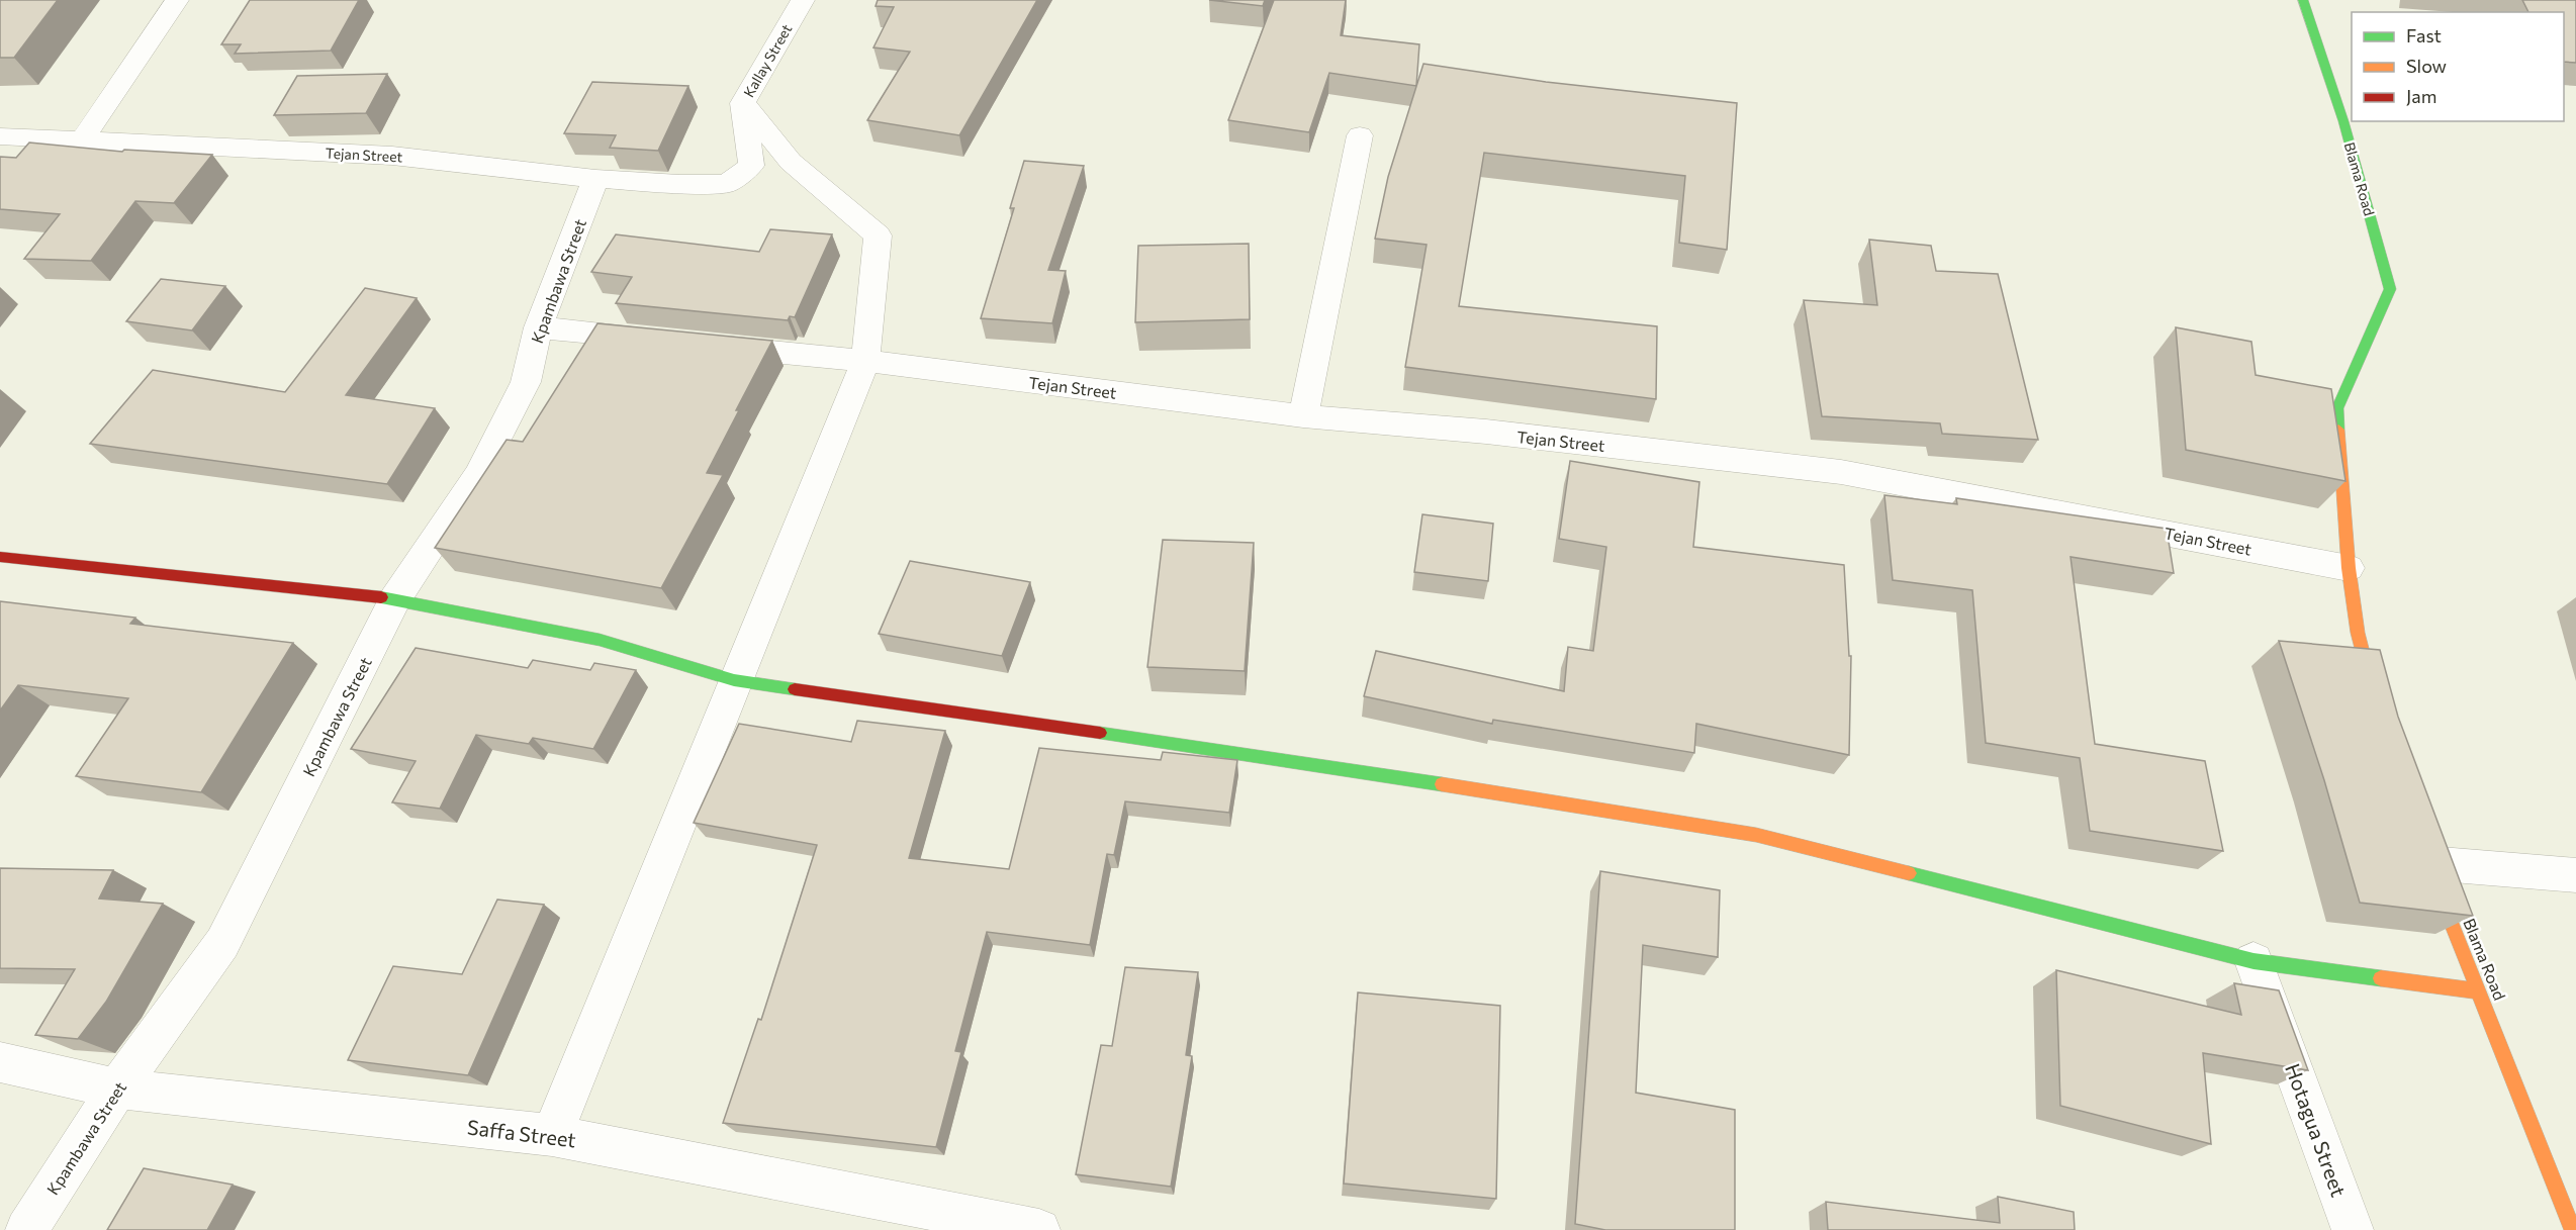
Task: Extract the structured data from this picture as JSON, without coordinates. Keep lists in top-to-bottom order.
{
  "streets": {
    "street": [
      "Kallay Street",
      "Tejan Street",
      "Blama Road",
      "Kpambawa Street",
      "Hotagua Street",
      "Saffa Street"
    ]
  },
  "crossings": [
    ["Kallay Street", "Tejan Street"],
    ["Tejan Street", "Blama Road"],
    ["Tejan Street", "Kpambawa Street"],
    ["Kpambawa Street", "Saffa Street"]
  ],
  "legend": ["Fast", "Slow", "Jam"]
}
